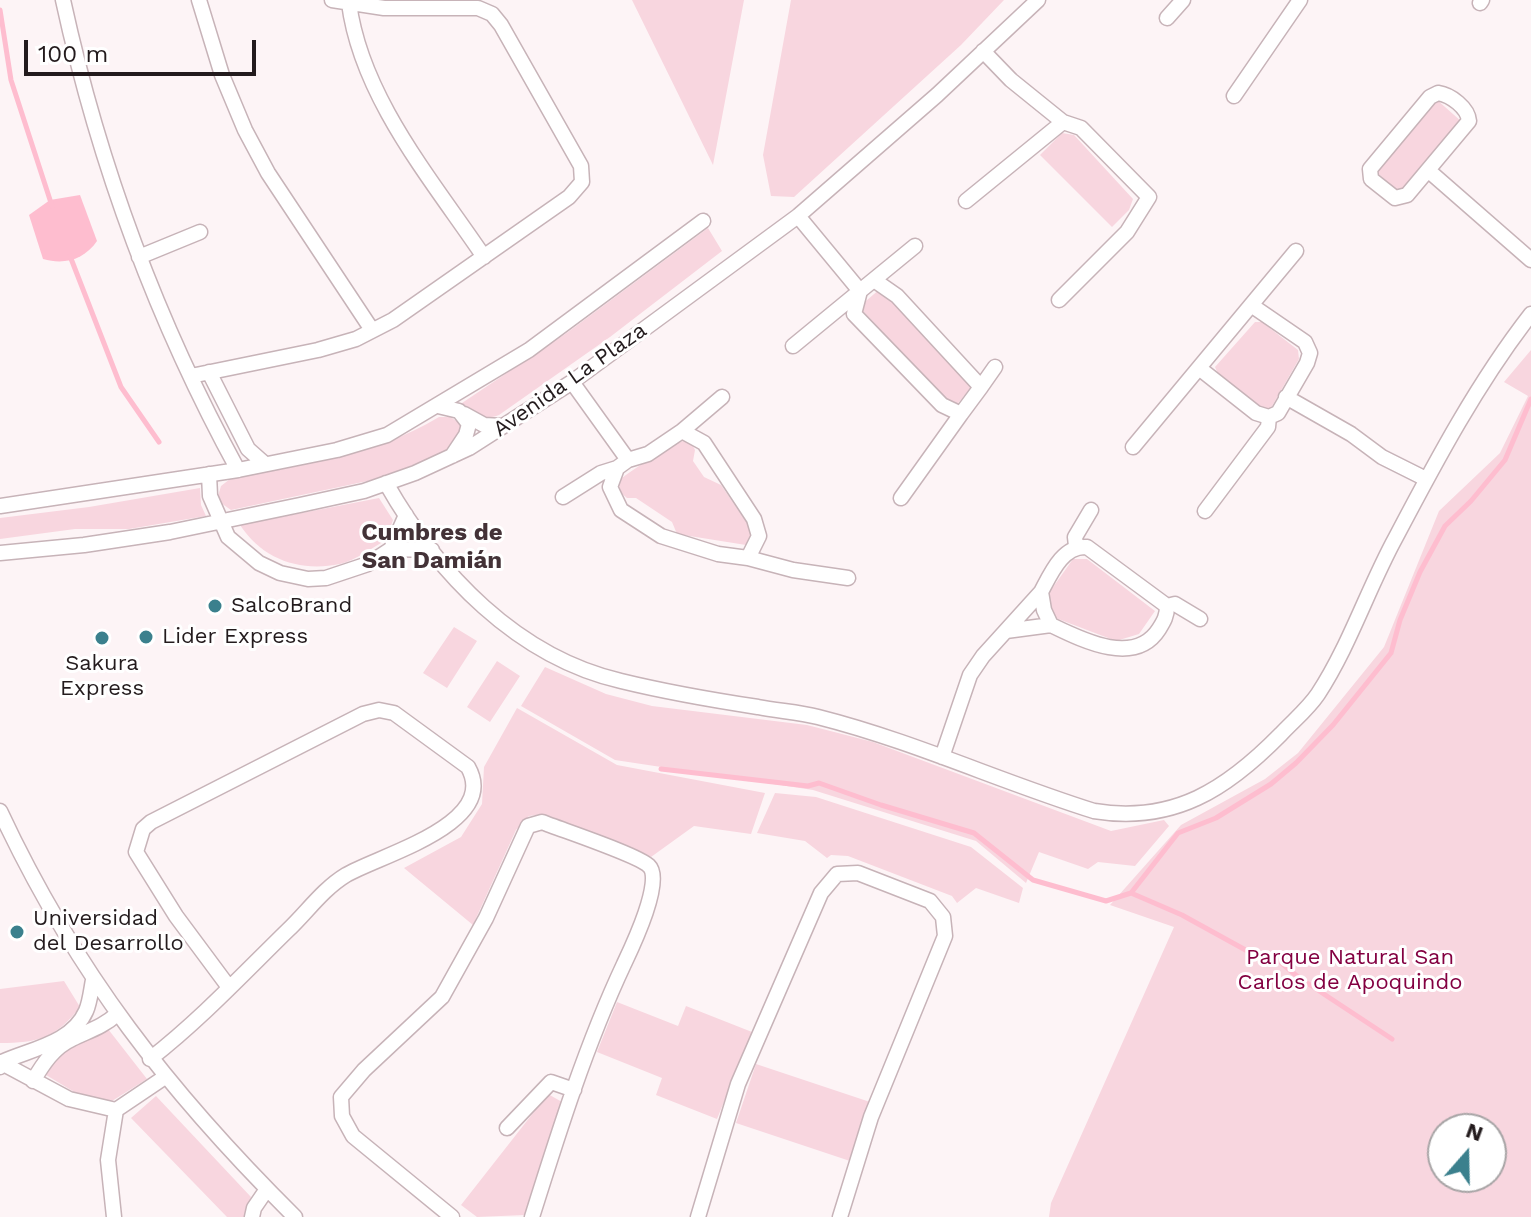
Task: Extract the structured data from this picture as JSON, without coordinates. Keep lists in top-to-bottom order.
{
  "streets": {
    "street": ["Avenida La Plaza"]
  },
  "districts": ["Cumbres de San Damián"],
  "parks": ["Parque Natural San Carlos de Apoquindo"],
  "places": [
    "SalcoBrand",
    "Lider Express",
    "Sakura Express",
    "Universidad del Desarrollo"
  ],
  "scale_bar": "100 m",
  "north": "top"
}
